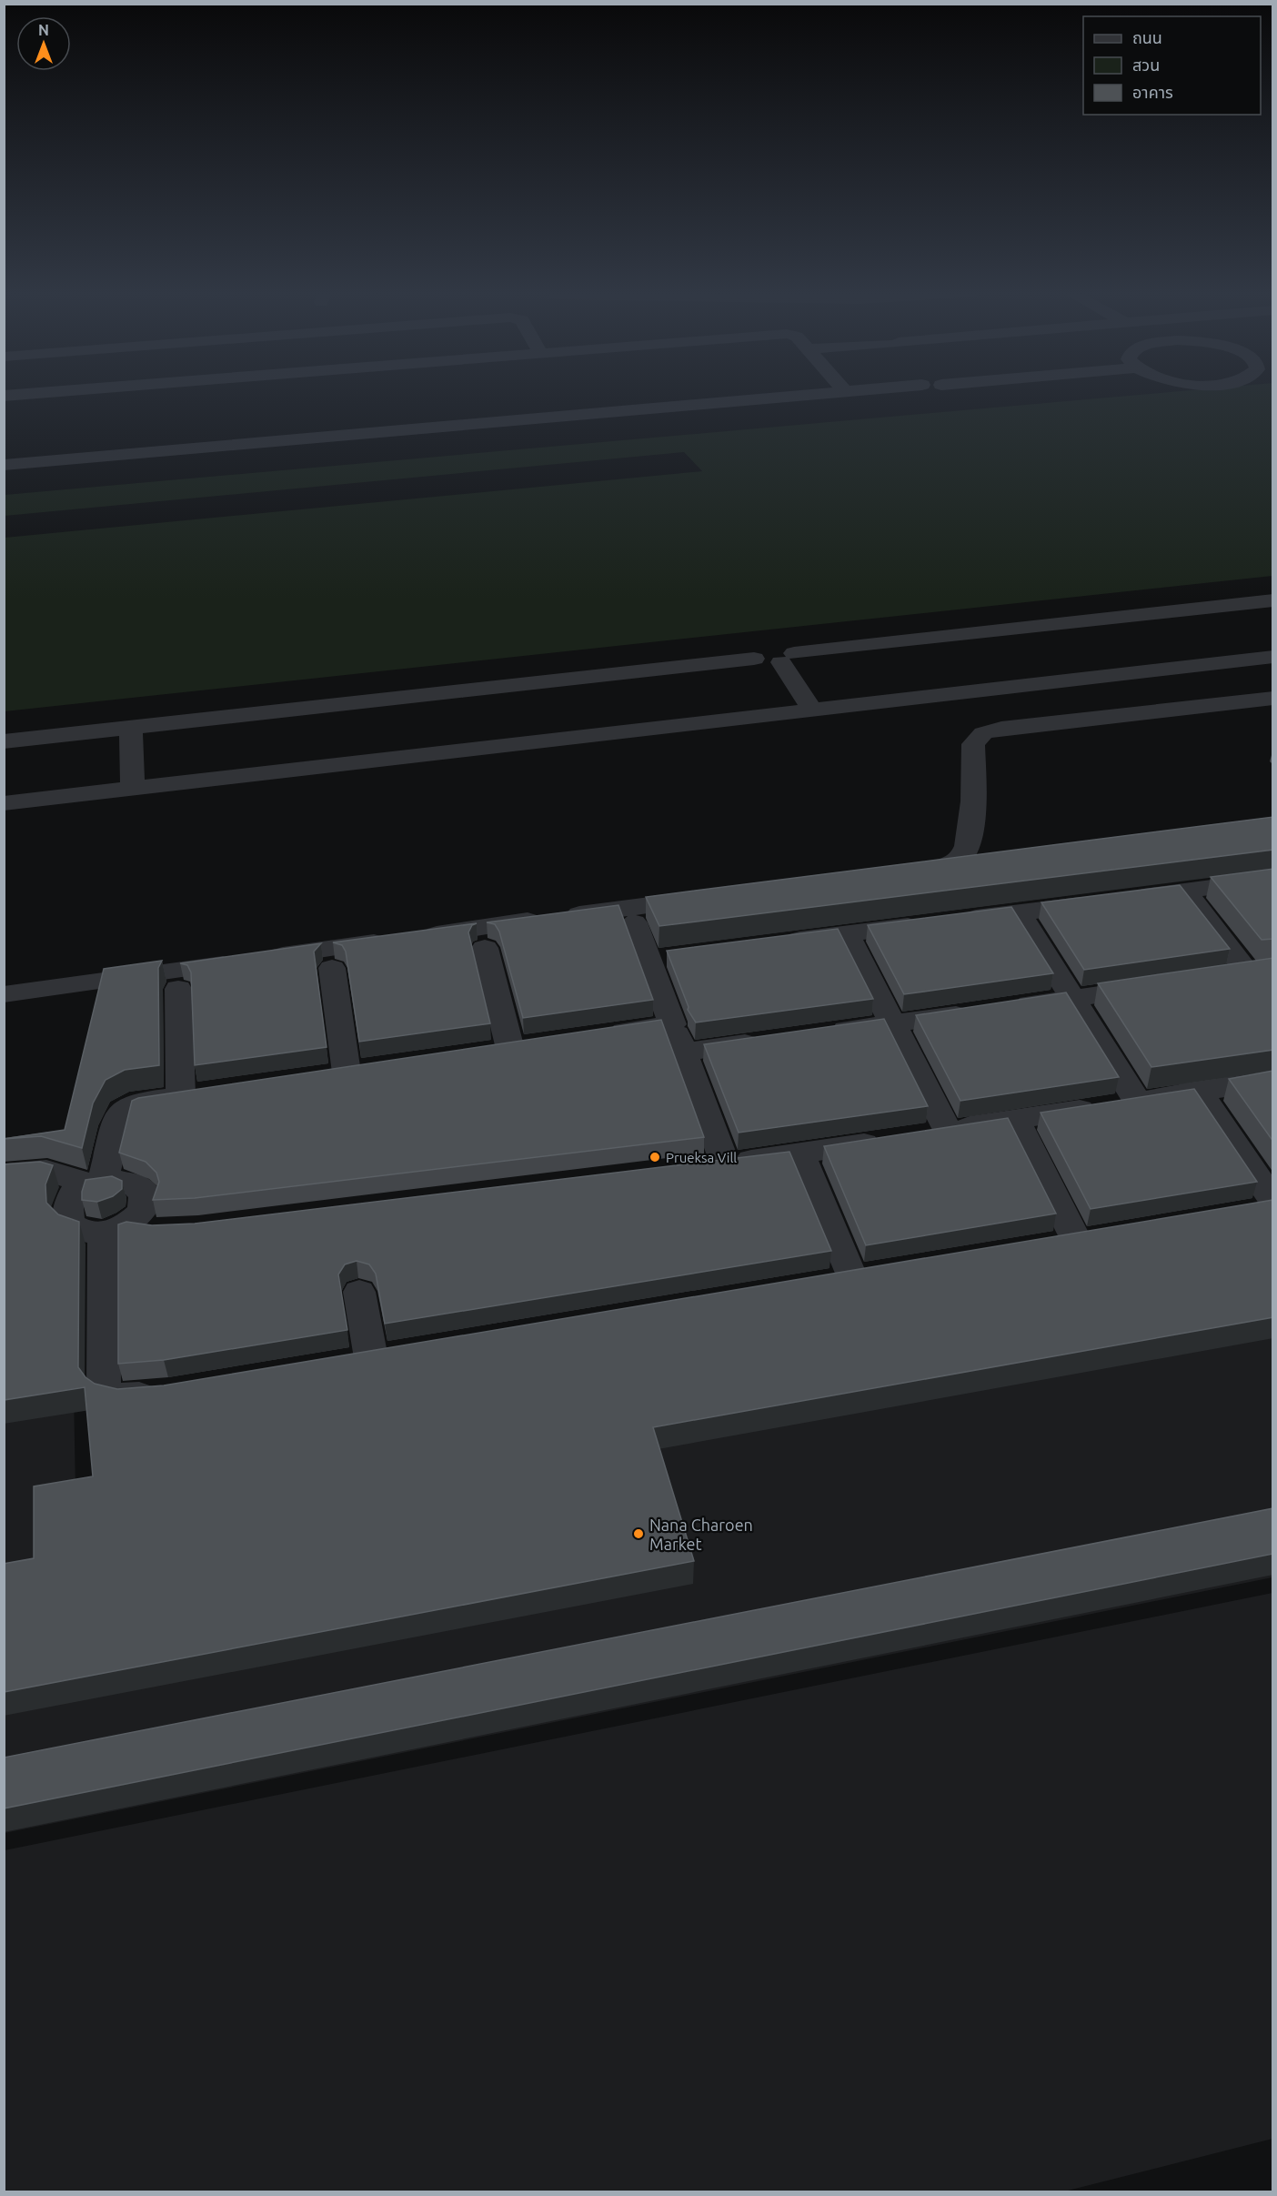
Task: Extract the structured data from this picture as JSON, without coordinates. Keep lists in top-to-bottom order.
{
  "places": ["Prueksa Vill", "Nana Charoen Market"],
  "legend": ["ถนน", "สวน", "อาคาร"],
  "north": "top"
}
